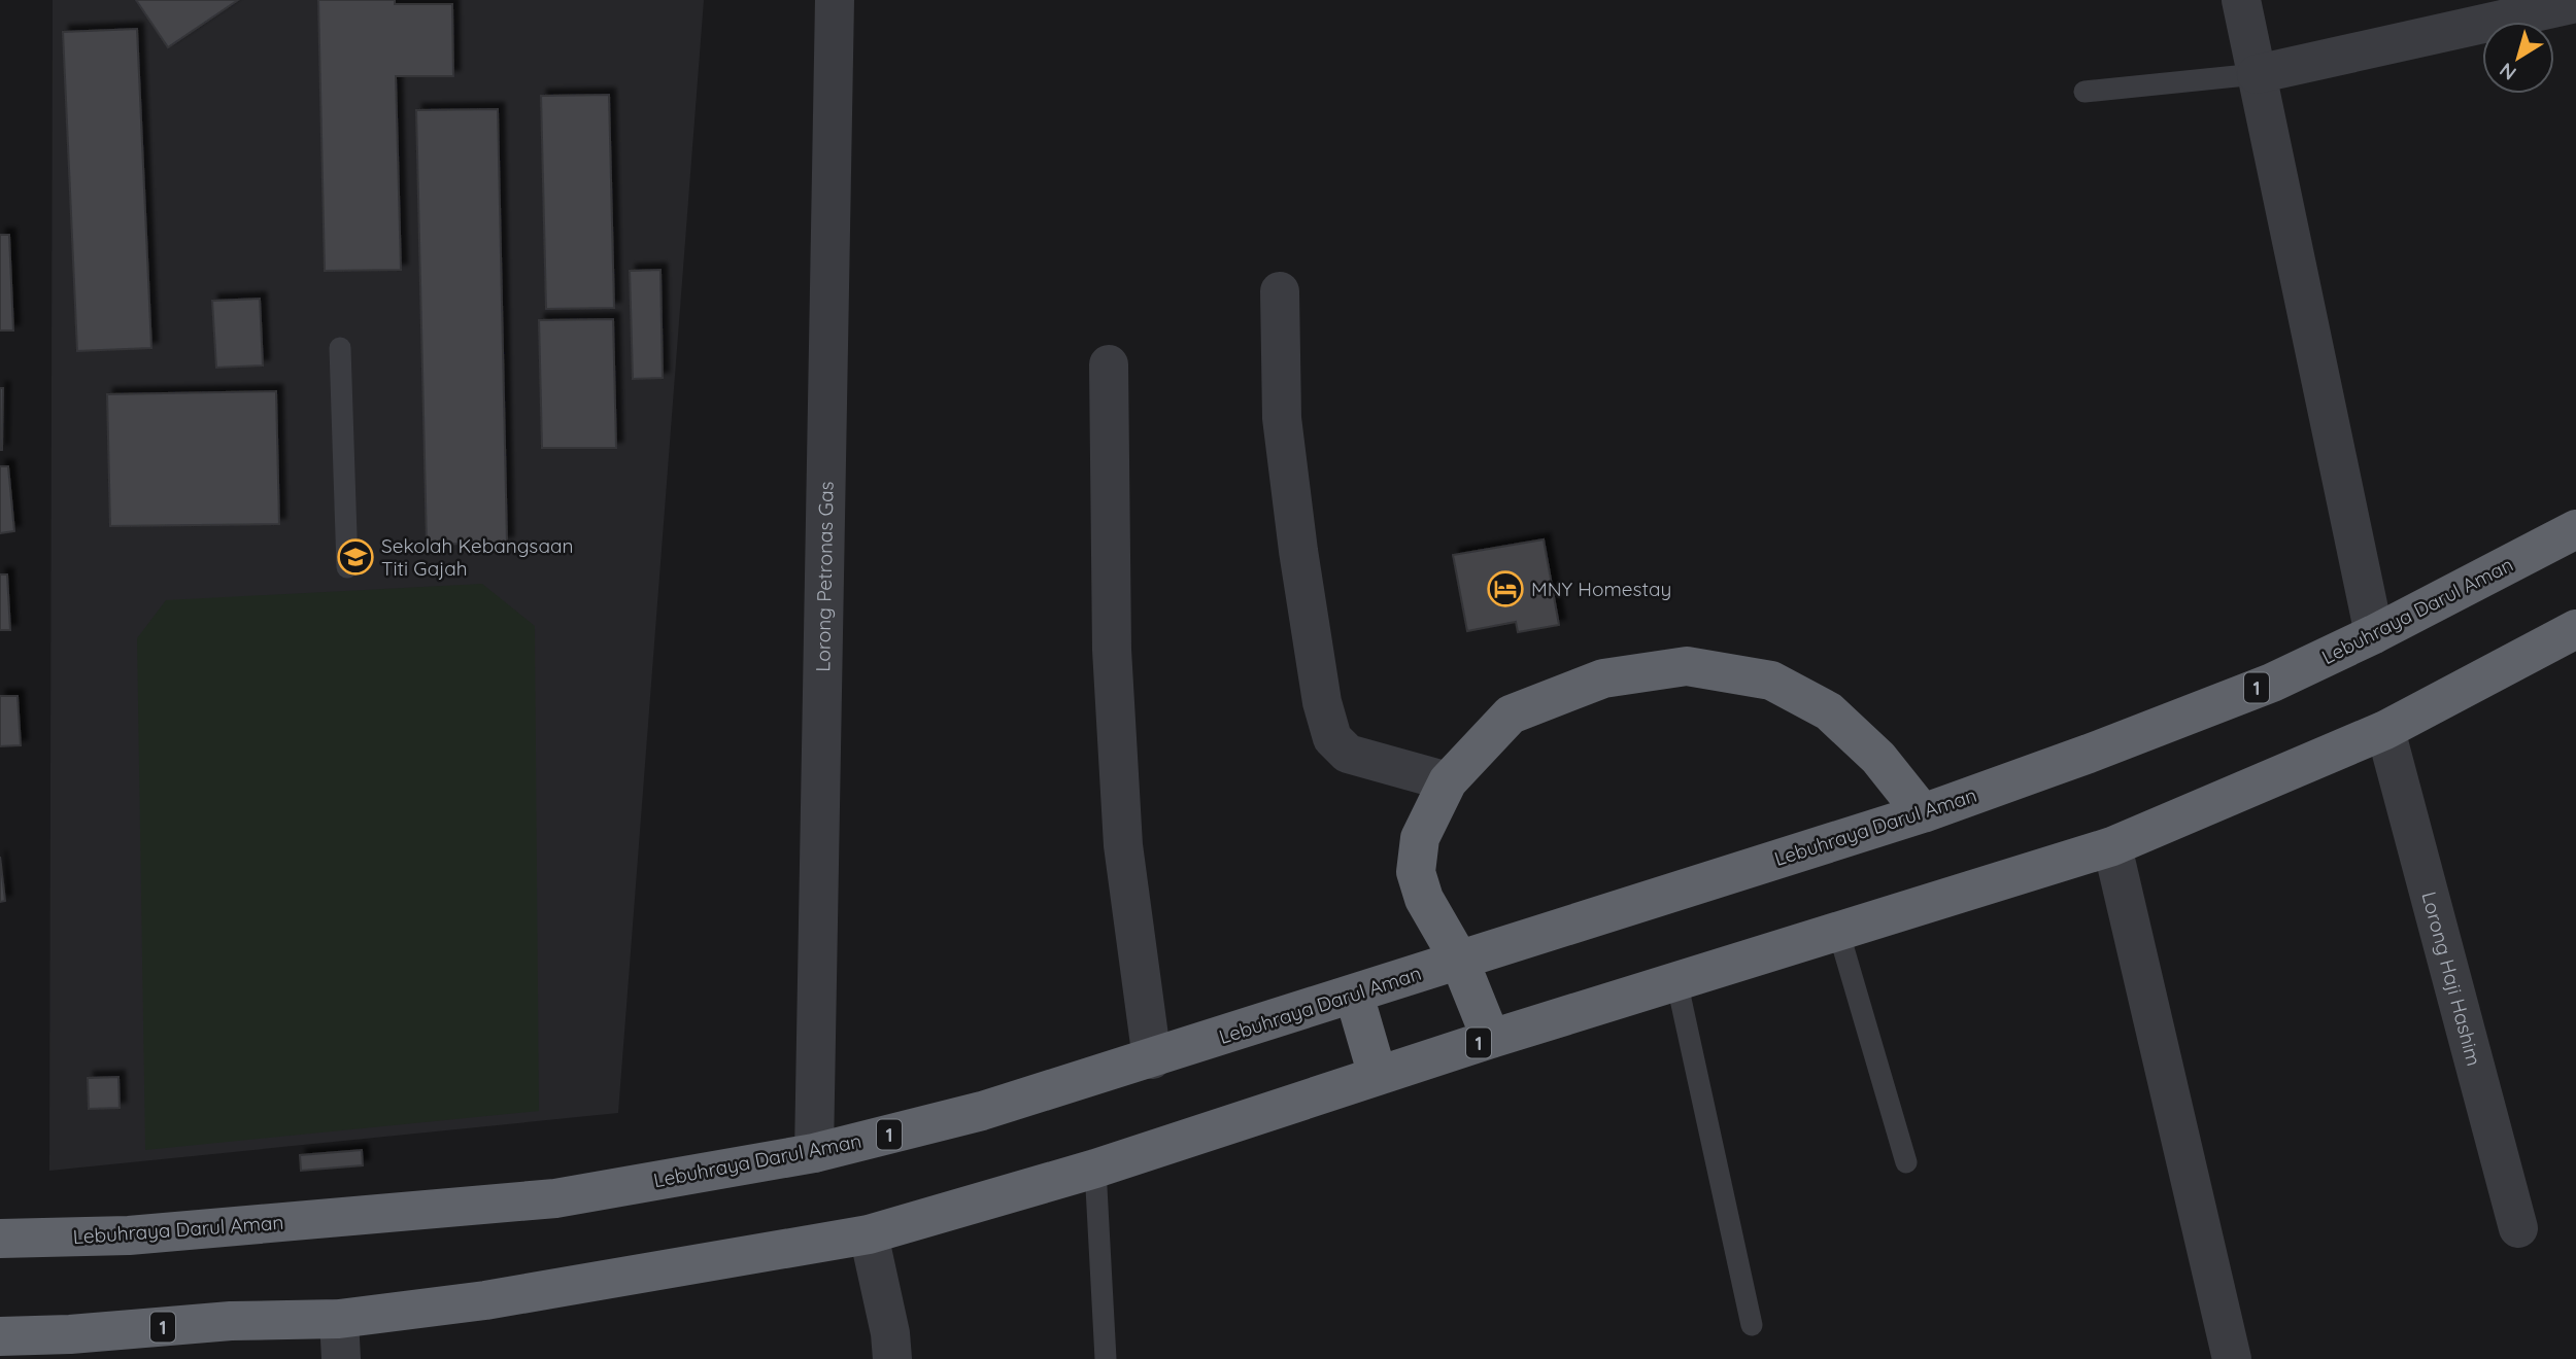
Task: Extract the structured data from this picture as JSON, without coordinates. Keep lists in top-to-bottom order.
{
  "streets": {
    "highway": ["Lebuhraya Darul Aman", "1"],
    "street": ["Lorong Petronas Gas", "Lorong Haji Hashim"]
  },
  "crossings": [
    ["Lorong Petronas Gas", "Lebuhraya Darul Aman"],
    ["1", "Lorong Haji Hashim"]
  ],
  "places": {
    "school or university": ["Sekolah Kebangsaan Titi Gajah"],
    "hotel": ["MNY Homestay"]
  },
  "north": "bottom left"
}
